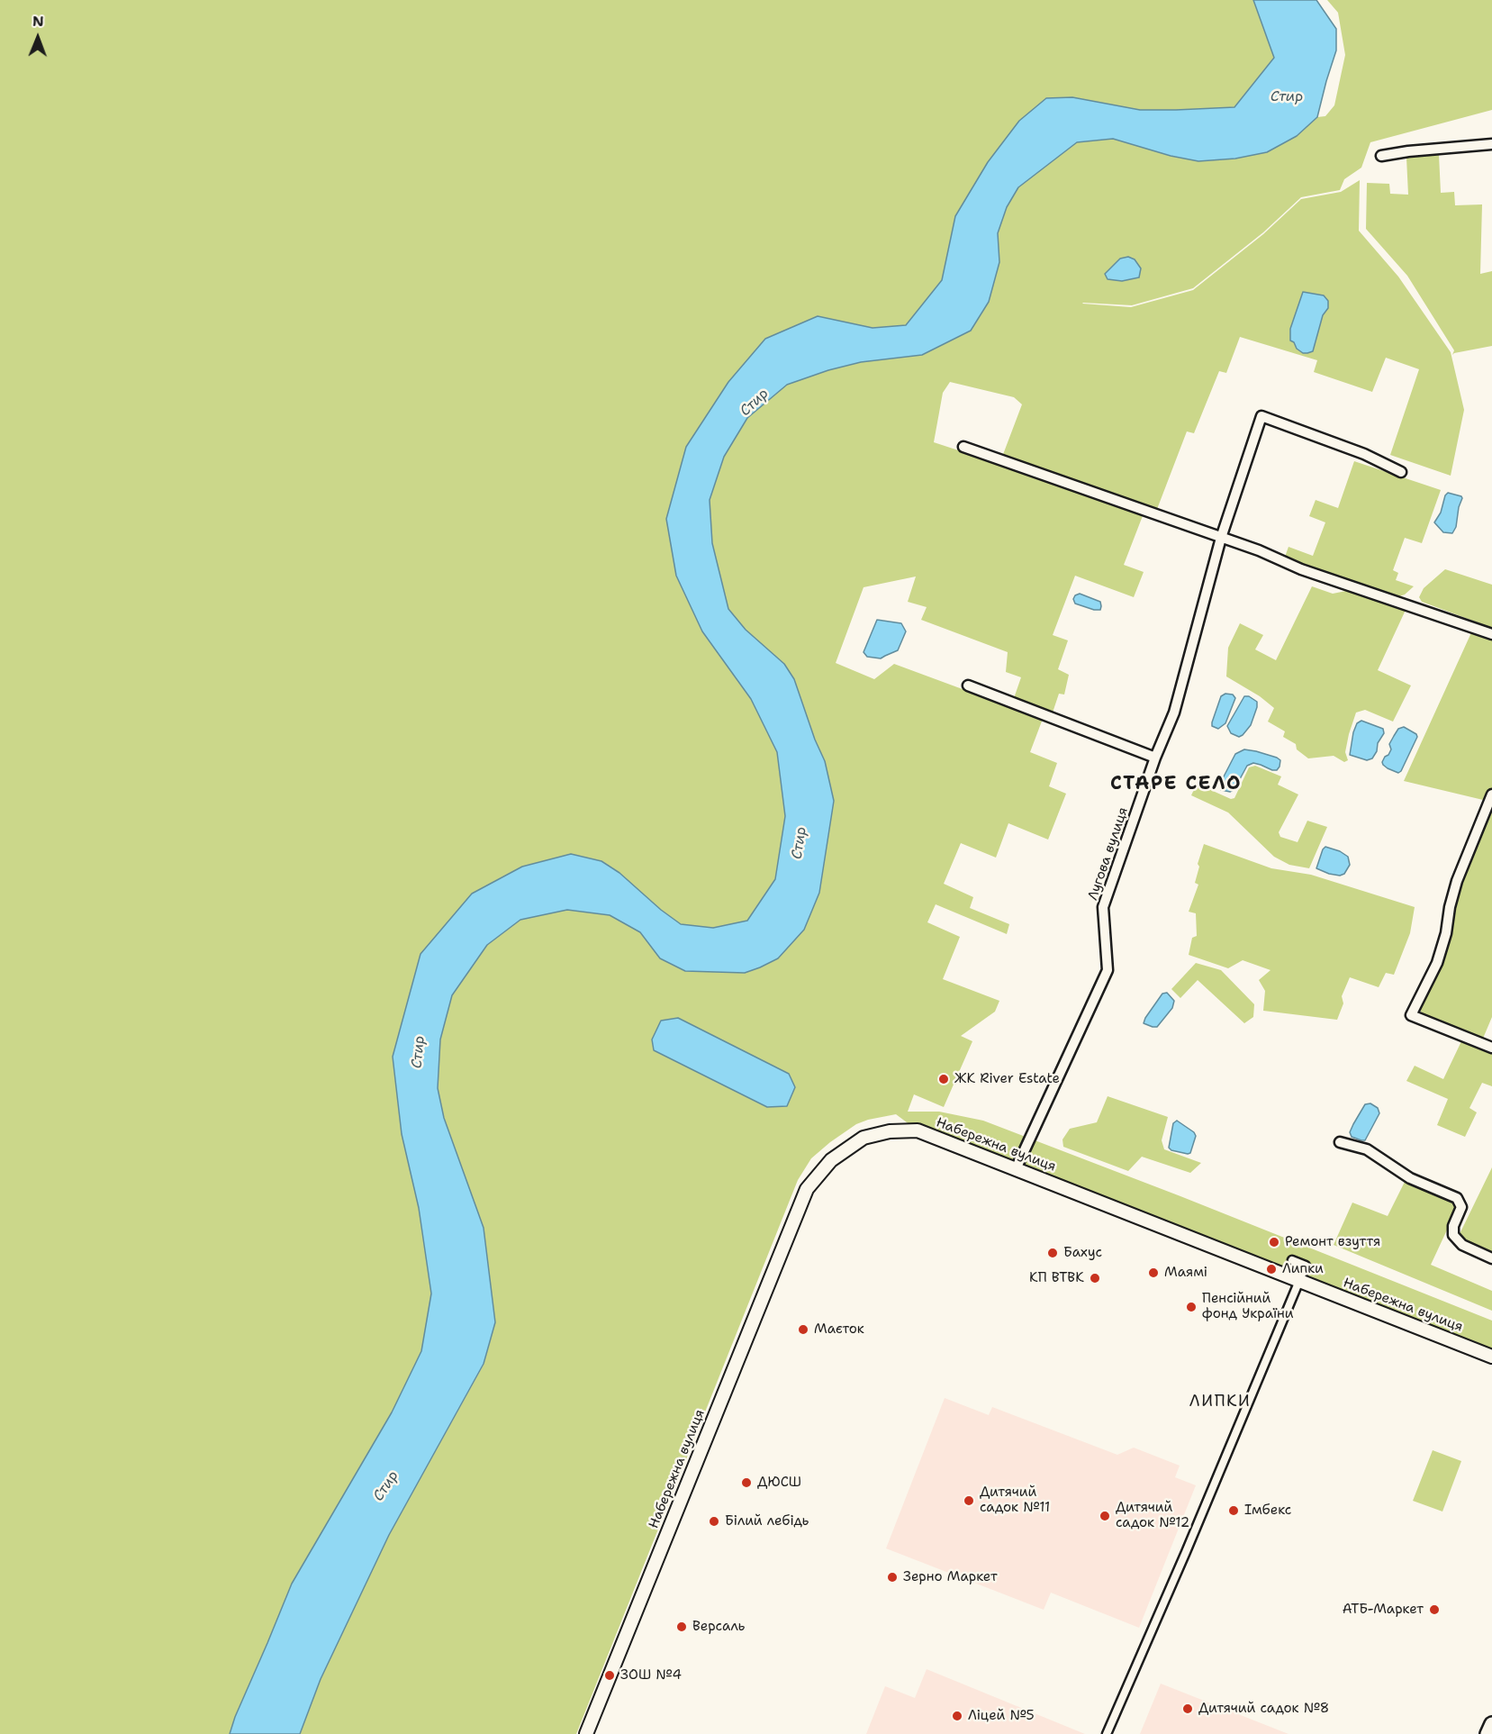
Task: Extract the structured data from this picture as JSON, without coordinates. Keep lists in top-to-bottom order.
{
  "streets": {
    "street": ["Лугова вулиця", "Набережна вулиця"]
  },
  "crossings": [
    ["Лугова вулиця", "Набережна вулиця"]
  ],
  "districts": ["СТАРЕ СЕЛО", "ЛИПКИ"],
  "water": ["Стир"],
  "places": [
    "ЖК River Estate",
    "Ремонт взуття",
    "Бахус",
    "Липки",
    "Маямі",
    "КП ВТВК",
    "Пенсійний фонд України",
    "Маєток",
    "ДЮСШ",
    "Дитячий садок №11",
    "Імбекс",
    "Дитячий садок №12",
    "Білий лебідь",
    "Зерно Маркет",
    "АТБ-Маркет",
    "Версаль",
    "ЗОШ №4",
    "Дитячий садок №8",
    "Ліцей №5"
  ],
  "north": "top"
}
